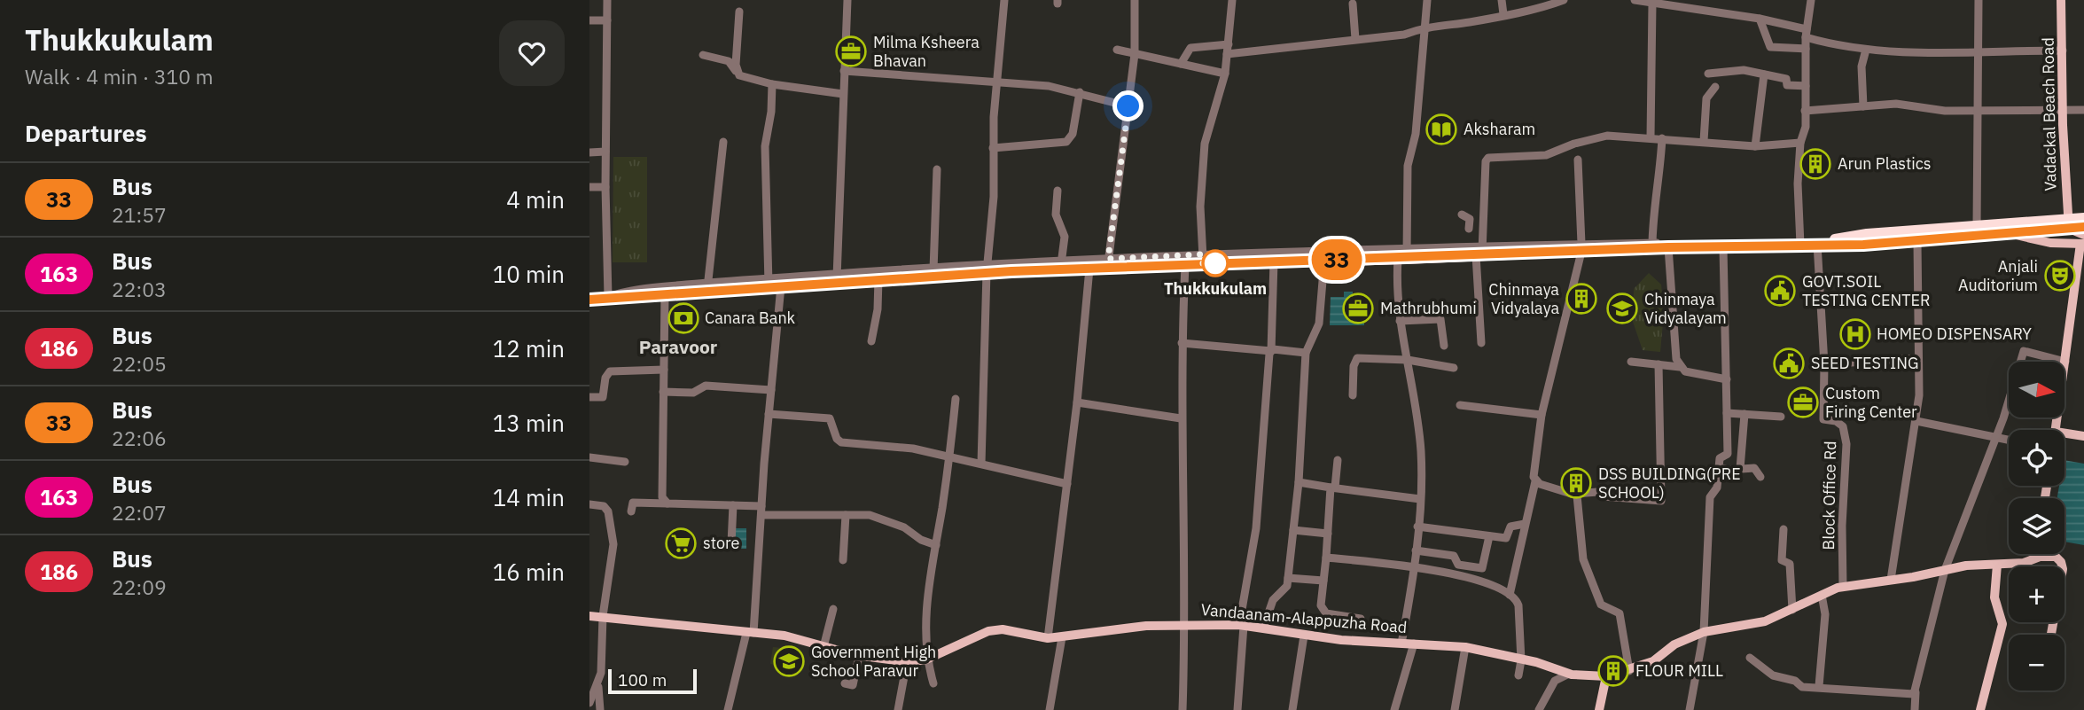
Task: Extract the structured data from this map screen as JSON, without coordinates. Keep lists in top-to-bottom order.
{
  "streets": {
    "main road": ["Vadackal Beach Road", "Vandaanam-Alappuzha Road"],
    "street": ["Block Office Rd"]
  },
  "crossings": [
    ["Block Office Rd", "Vandaanam-Alappuzha Road"]
  ],
  "districts": ["Paravoor"],
  "places": {
    "office": ["Milma Ksheera Bhavan", "Mathrubhumi", "Custom Firing Center"],
    "library": ["Aksharam"],
    "building": [
      "Arun Plastics",
      "Chinmaya Vidyalaya",
      "DSS BUILDING(PRE SCHOOL)",
      "FLOUR MILL"
    ],
    "other": ["Thukkukulam"],
    "theatre": ["Anjali Auditorium"],
    "public building": ["GOVT.SOIL TESTING CENTER", "SEED TESTING"],
    "school or university": ["Chinmaya Vidyalayam", "Government High School Paravur"],
    "bank": ["Canara Bank"],
    "hospital": ["HOMEO DISPENSARY"],
    "supermarket": ["store"]
  },
  "lines": ["bus line 33"],
  "scale_bar": "100 m",
  "north": "right",
  "page": {
    "heading": [
      ["Thukkukulam", "Walk · 4 min · 310 m"],
      "Departures"
    ],
    "on_map": "33",
    "list": [
      {
        "mark": "33",
        "name": "Bus",
        "note": "21:57",
        "value": "4 min"
      },
      {
        "mark": "163",
        "name": "Bus",
        "note": "22:03",
        "value": "10 min"
      },
      {
        "mark": "186",
        "name": "Bus",
        "note": "22:05",
        "value": "12 min"
      },
      {
        "mark": "33",
        "name": "Bus",
        "note": "22:06",
        "value": "13 min"
      },
      {
        "mark": "163",
        "name": "Bus",
        "note": "22:07",
        "value": "14 min"
      },
      {
        "mark": "186",
        "name": "Bus",
        "note": "22:09",
        "value": "16 min"
      }
    ],
    "map_buttons": ["+", "−"],
    "scale": "100 m"
  }
}
